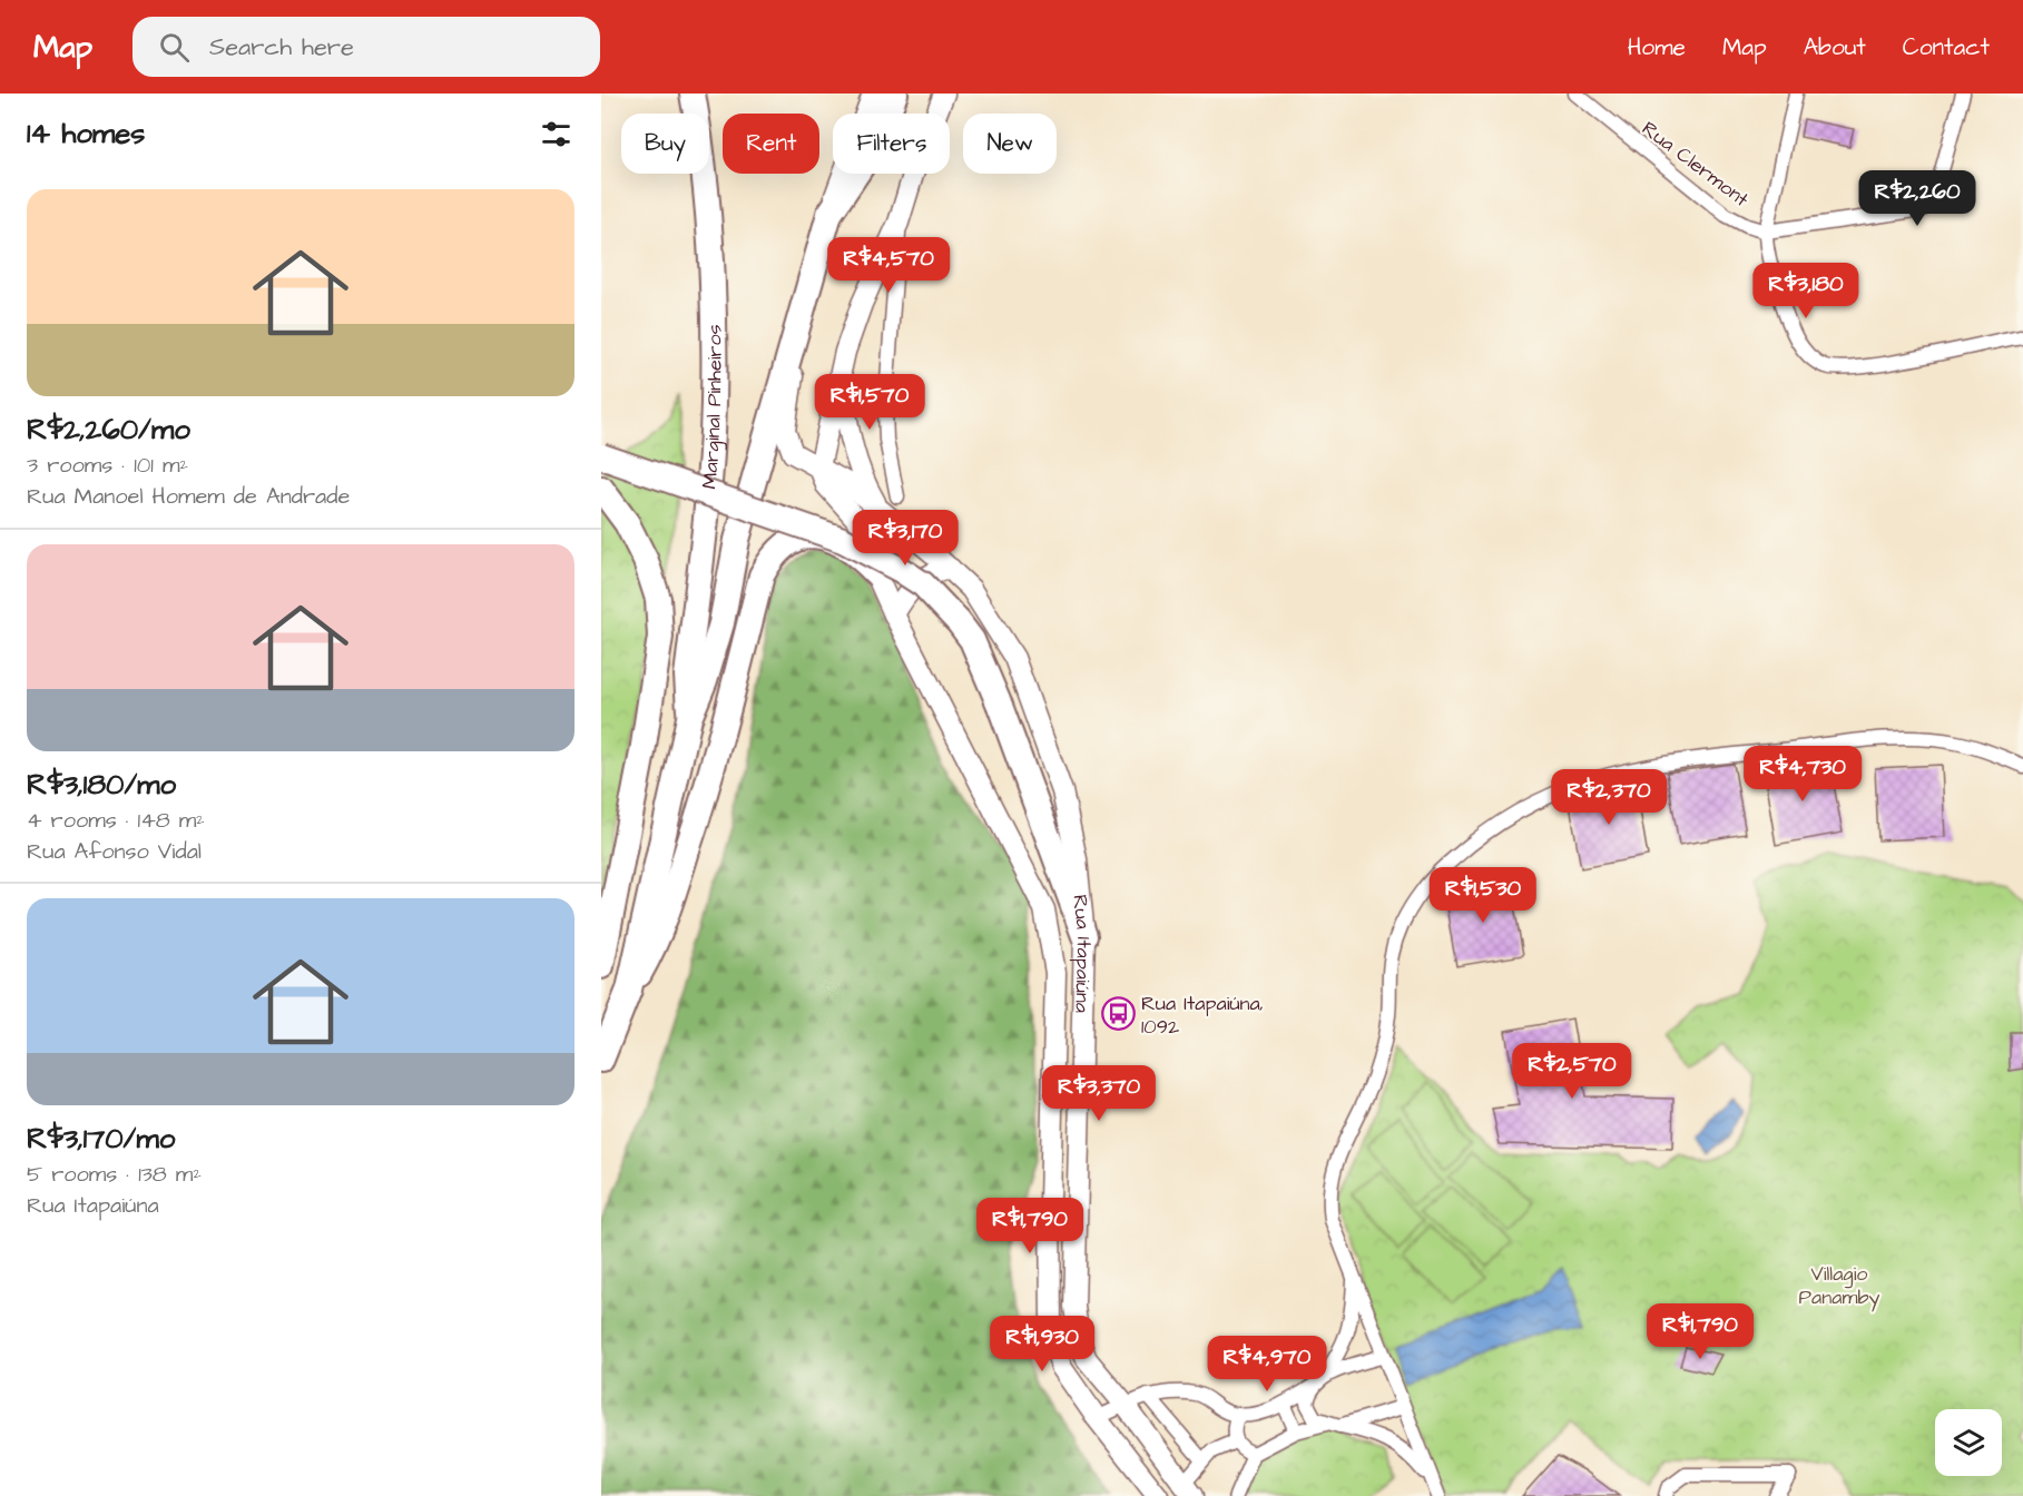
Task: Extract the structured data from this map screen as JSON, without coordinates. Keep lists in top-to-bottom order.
{
  "streets": {
    "highway": ["Marginal Pinheiros"],
    "main road": ["Rua Itapaiúna"],
    "street": ["Rua Clermont"]
  },
  "parks": ["Villagio Panamby"],
  "places": {
    "bus stop": ["Rua Itapaiúna, 1092"]
  },
  "page": {
    "header": "Map",
    "search": "Search here",
    "nav": [
      "Home",
      "Map",
      "About",
      "Contact"
    ],
    "heading": "14 homes",
    "chip": [
      "Buy",
      "Rent",
      "Filters",
      "New"
    ],
    "price": [
      "R$2,260",
      "R$4,570",
      "R$3,180",
      "R$1,570",
      "R$3,170",
      "R$4,730",
      "R$2,370",
      "R$1,530",
      "R$2,570",
      "R$3,370",
      "R$1,790",
      "R$1,790",
      "R$1,930",
      "R$4,970"
    ],
    "list": [
      {
        "name": "R$2,260/mo",
        "note": "3 rooms · 101 m² · Rua Manoel Homem de Andrade"
      },
      {
        "name": "R$3,180/mo",
        "note": "4 rooms · 148 m² · Rua Afonso Vidal"
      },
      {
        "name": "R$3,170/mo",
        "note": "5 rooms · 138 m² · Rua Itapaiúna"
      }
    ]
  }
}
